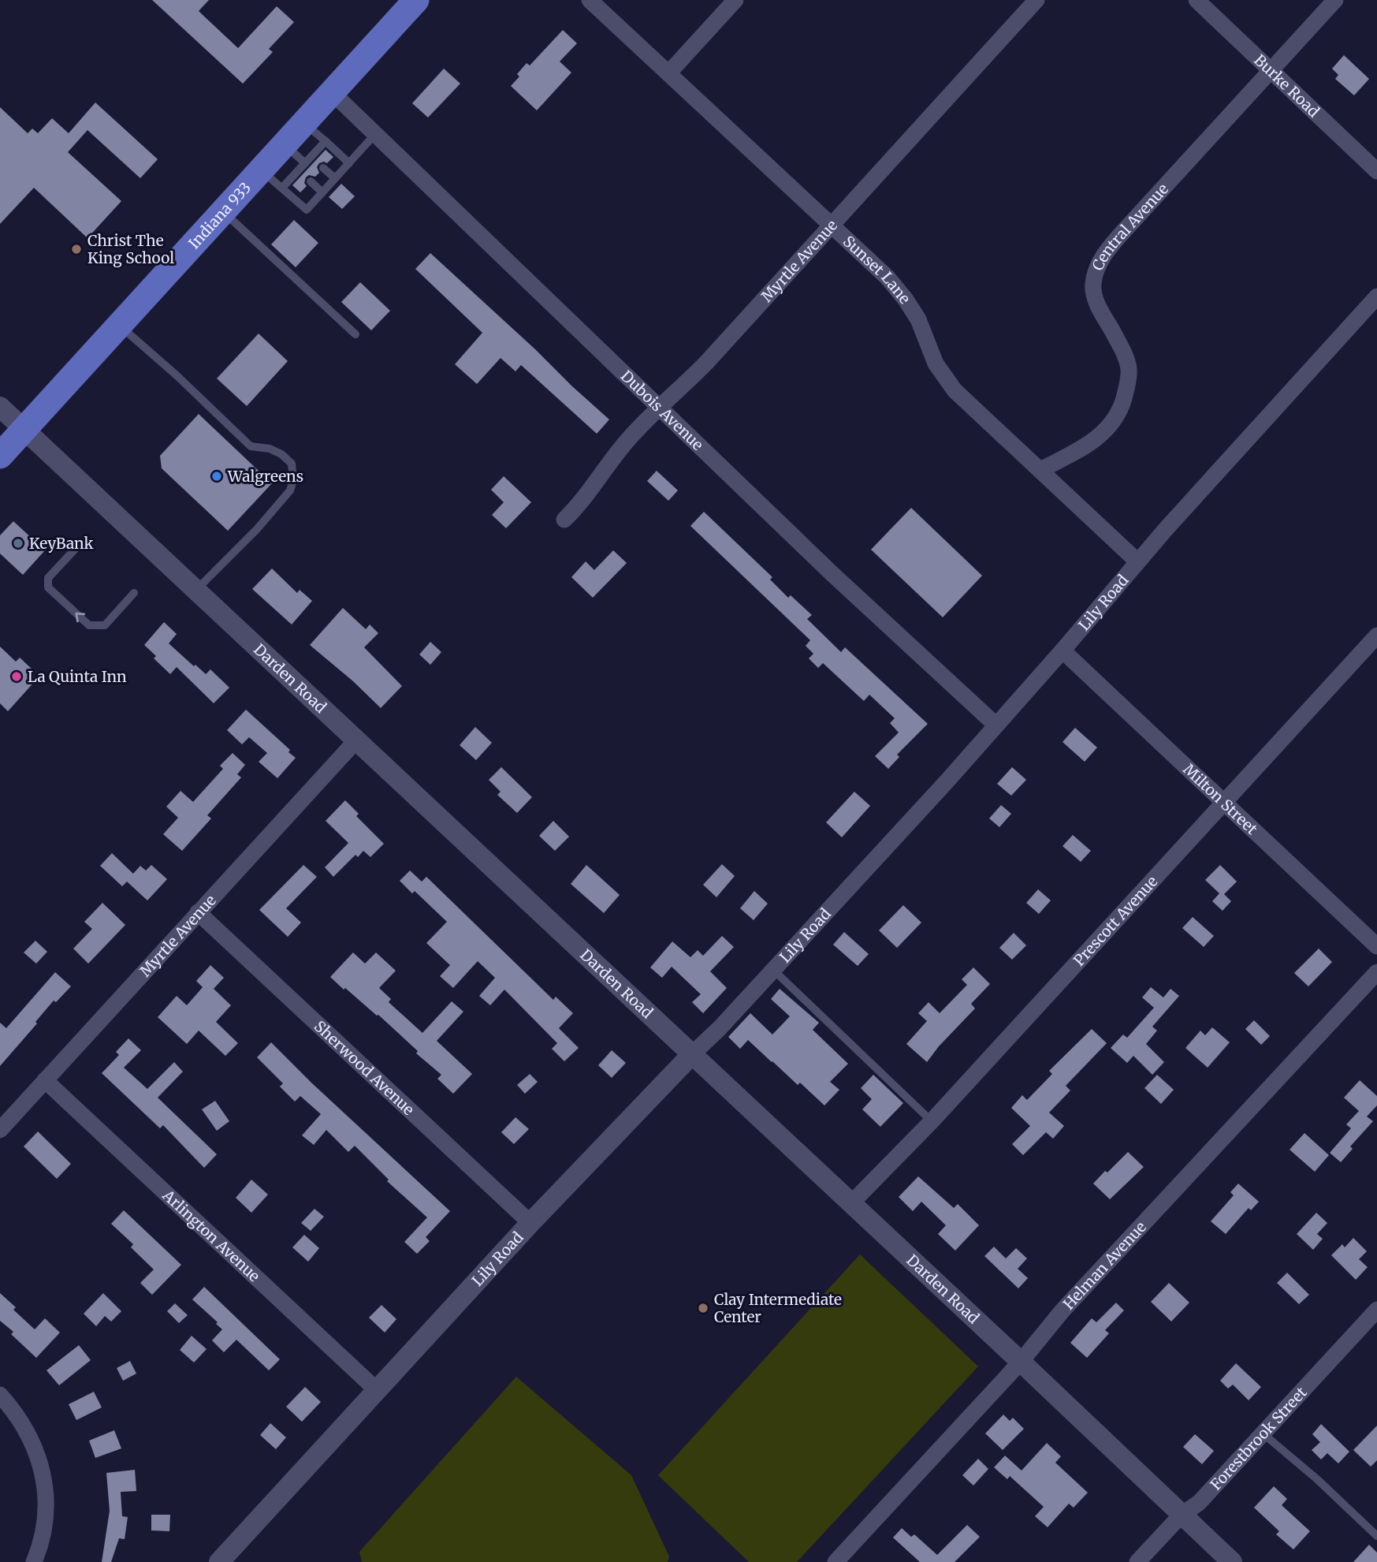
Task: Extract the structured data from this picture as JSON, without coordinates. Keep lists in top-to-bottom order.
{
  "streets": {
    "main road": ["Indiana 933"],
    "street": [
      "Burke Road",
      "Central Avenue",
      "Myrtle Avenue",
      "Sunset Lane",
      "Dubois Avenue",
      "Lily Road",
      "Darden Road",
      "Milton Street",
      "Prescott Avenue",
      "Sherwood Avenue",
      "Arlington Avenue",
      "Helman Avenue",
      "Forestbrook Street"
    ]
  },
  "crossings": [
    ["Burke Road", "Central Avenue"],
    ["Indiana 933", "Dubois Avenue"],
    ["Indiana 933", "Darden Road"],
    ["Central Avenue", "Sunset Lane"],
    ["Myrtle Avenue", "Sunset Lane"],
    ["Myrtle Avenue", "Dubois Avenue"],
    ["Myrtle Avenue", "Darden Road"],
    ["Myrtle Avenue", "Sherwood Avenue"],
    ["Myrtle Avenue", "Arlington Avenue"],
    ["Sunset Lane", "Lily Road"],
    ["Dubois Avenue", "Lily Road"],
    ["Lily Road", "Darden Road"],
    ["Lily Road", "Milton Street"],
    ["Lily Road", "Sherwood Avenue"],
    ["Lily Road", "Arlington Avenue"],
    ["Darden Road", "Prescott Avenue"],
    ["Darden Road", "Helman Avenue"],
    ["Darden Road", "Forestbrook Street"],
    ["Milton Street", "Prescott Avenue"]
  ],
  "places": [
    "Christ The King School",
    "Walgreens",
    "KeyBank",
    "La Quinta Inn",
    "Clay Intermediate Center"
  ]
}
